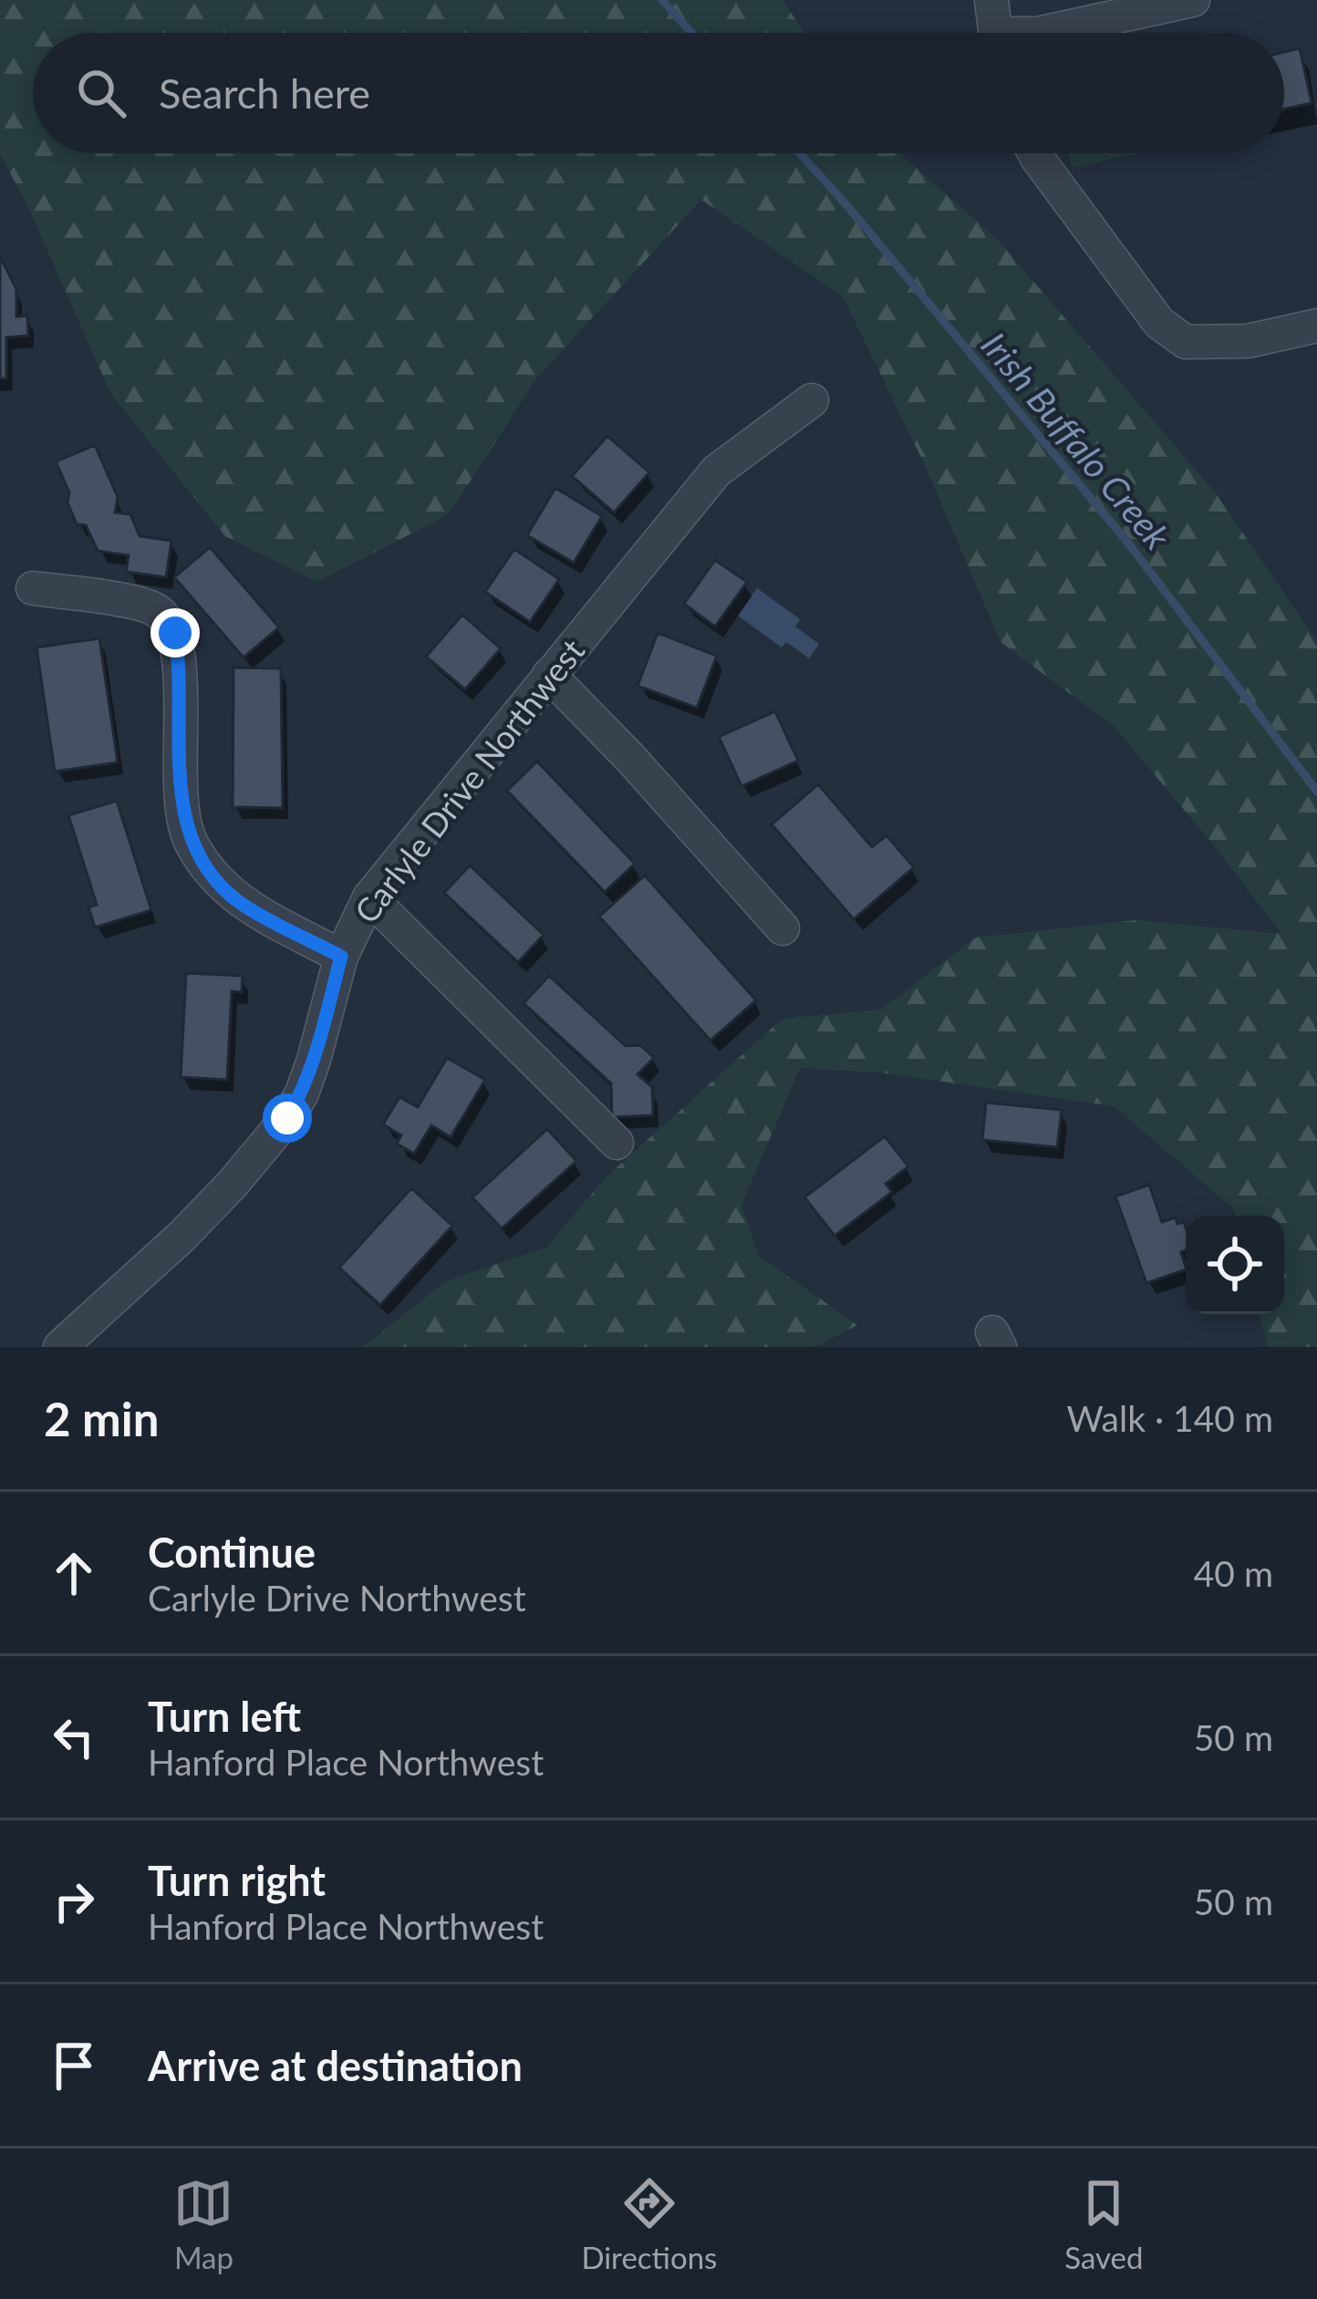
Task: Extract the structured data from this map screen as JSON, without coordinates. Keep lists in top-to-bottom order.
{
  "streets": {
    "street": ["Carlyle Drive Northwest"]
  },
  "water": ["Irish Buffalo Creek"],
  "page": {
    "search": "Search here",
    "heading": ["2 min", "Walk · 140 m"],
    "list": [
      ["Continue", "Carlyle Drive Northwest", "40 m"],
      ["Turn left", "Hanford Place Northwest", "50 m"],
      ["Turn right", "Hanford Place Northwest", "50 m"],
      "Arrive at destination"
    ],
    "nav": ["Map", "Directions", "Saved"]
  }
}
